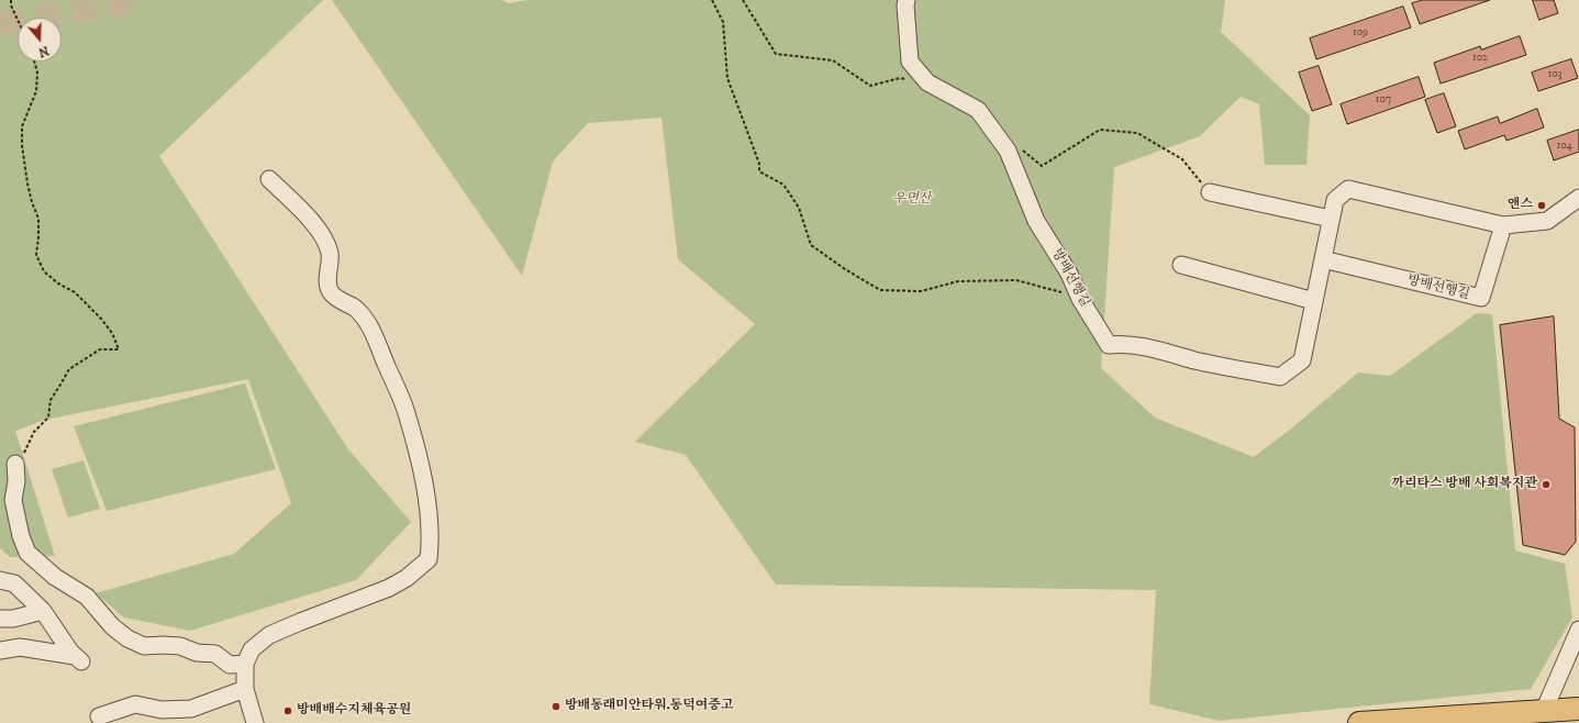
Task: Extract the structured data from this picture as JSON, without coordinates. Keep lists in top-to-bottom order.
{
  "streets": {
    "street": ["방배선행길"]
  },
  "parks": ["우면산"],
  "places": [
    "앤스",
    "까리타스 방배 사회복지관",
    "방배동래미안타워.동덕여중고",
    "방배배수지체육공원"
  ],
  "house_numbers": [
    "109",
    "102",
    "103",
    "107",
    "104"
  ],
  "north": "bottom"
}
